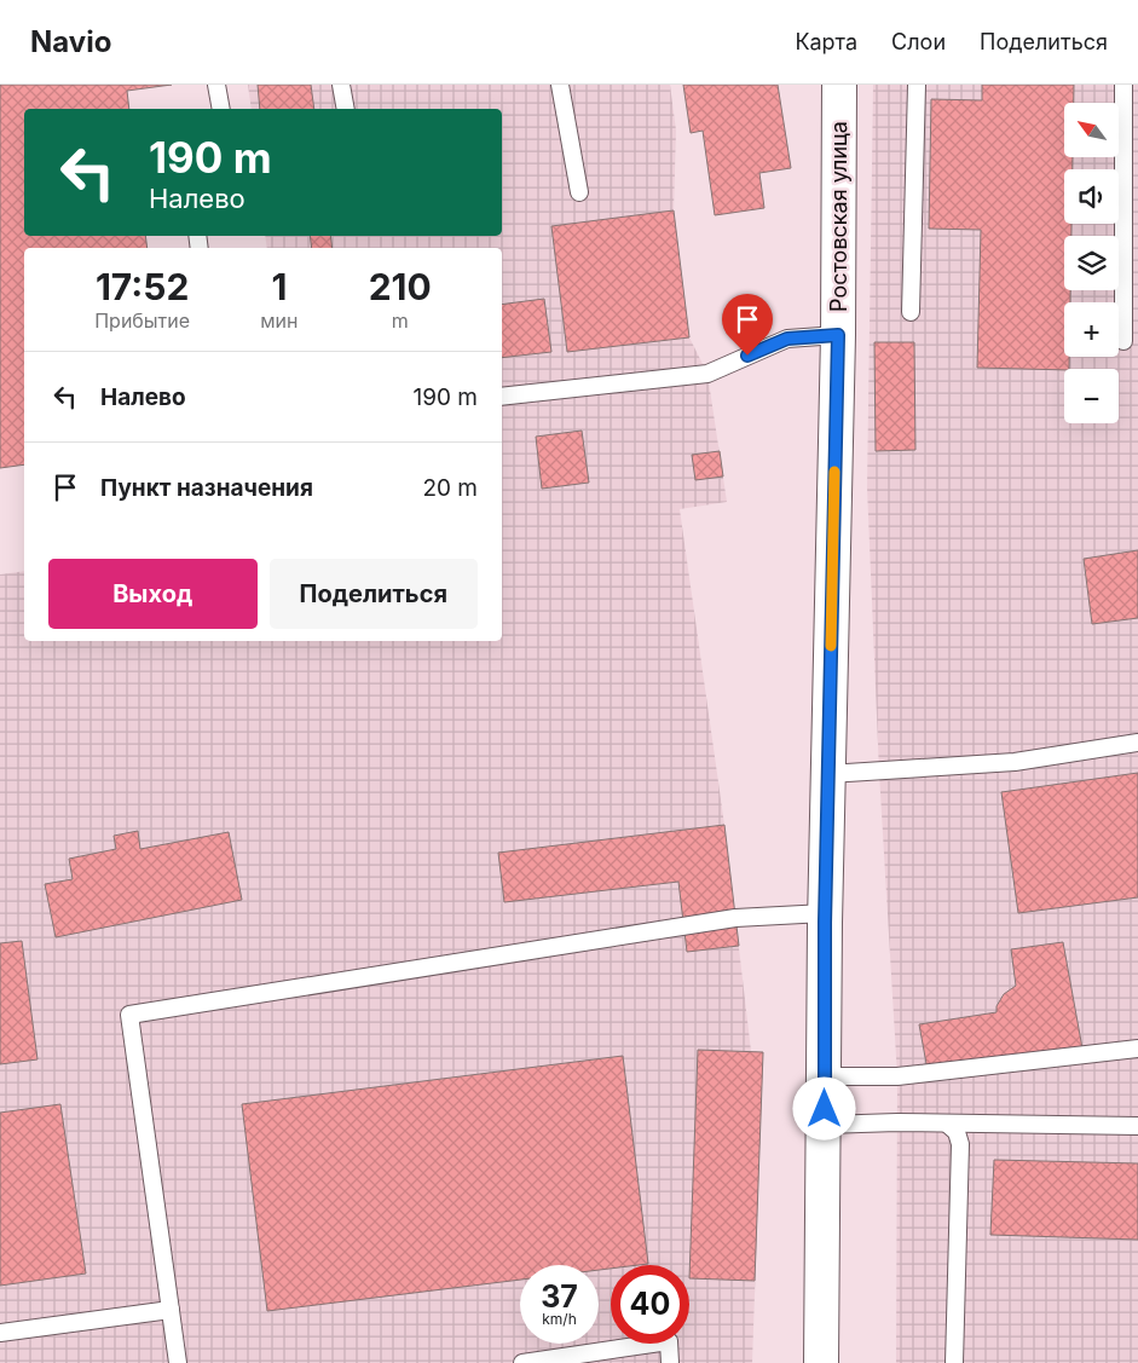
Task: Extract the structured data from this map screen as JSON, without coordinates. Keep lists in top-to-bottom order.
{
  "streets": {
    "street": ["Ростовская улица"]
  },
  "north": "top left",
  "page": {
    "header": "Navio",
    "nav": ["Карта", "Слои", "Поделиться"],
    "map_buttons": ["+", "−"],
    "turn": ["190 m", "Налево"],
    "eta": [
      "17:52",
      "Прибытие",
      "1",
      "мин",
      "210",
      "m"
    ],
    "list": [
      {
        "name": "Налево",
        "value": "190 m"
      },
      {
        "name": "Пункт назначения",
        "value": "20 m"
      }
    ],
    "buttons": ["Выход", "Поделиться"],
    "speed": "37 km/h",
    "limit": "40"
  }
}
